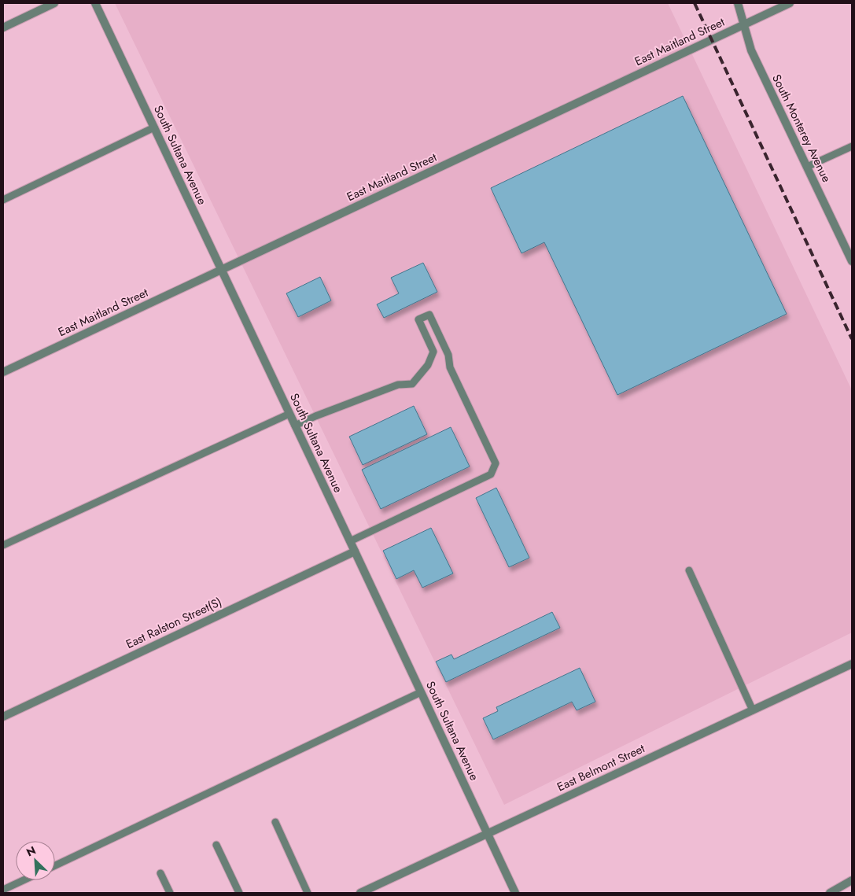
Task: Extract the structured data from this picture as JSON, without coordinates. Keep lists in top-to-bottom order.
{
  "streets": {
    "street": [
      "East Maitland Street",
      "South Monterey Avenue",
      "South Sultana Avenue",
      "East Ralston Street(S)",
      "East Belmont Street"
    ]
  },
  "crossings": [
    ["East Maitland Street", "South Monterey Avenue"],
    ["East Maitland Street", "South Sultana Avenue"],
    ["South Sultana Avenue", "East Ralston Street(S)"],
    ["South Sultana Avenue", "East Belmont Street"]
  ],
  "north": "top left"
}
